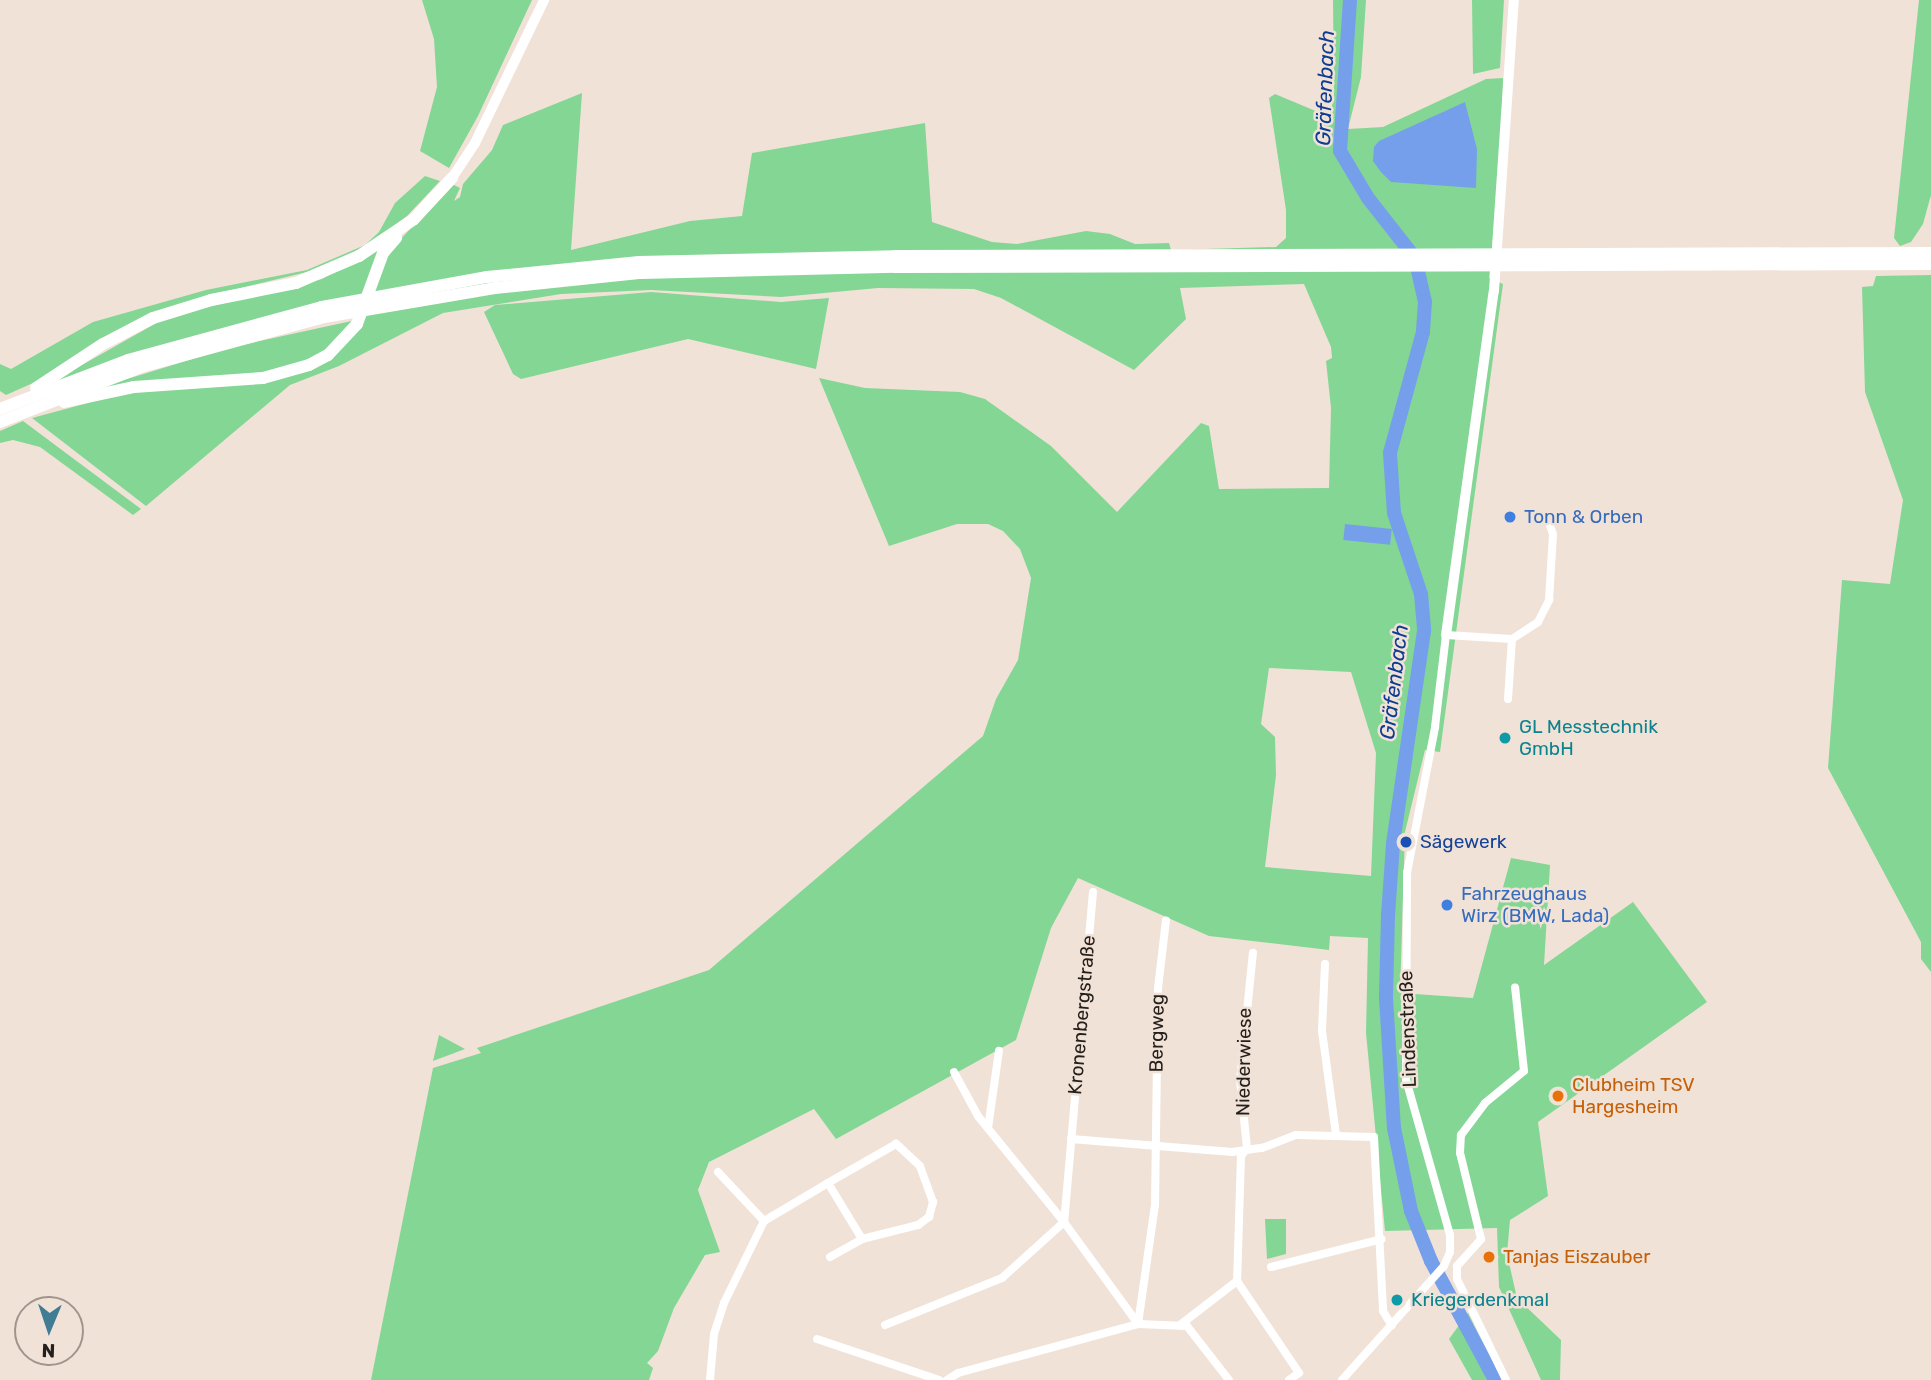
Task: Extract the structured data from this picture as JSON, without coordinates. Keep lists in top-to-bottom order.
{
  "streets": {
    "street": [
      "Kronenbergstraße",
      "Lindenstraße",
      "Bergweg",
      "Niederwiese"
    ]
  },
  "water": ["Gräfenbach"],
  "places": [
    "Tonn & Orben",
    "GL Messtechnik GmbH",
    "Sägewerk",
    "Fahrzeughaus Wirz (BMW, Lada)",
    "Clubheim TSV Hargesheim",
    "Tanjas Eiszauber",
    "Kriegerdenkmal"
  ],
  "north": "bottom"
}
